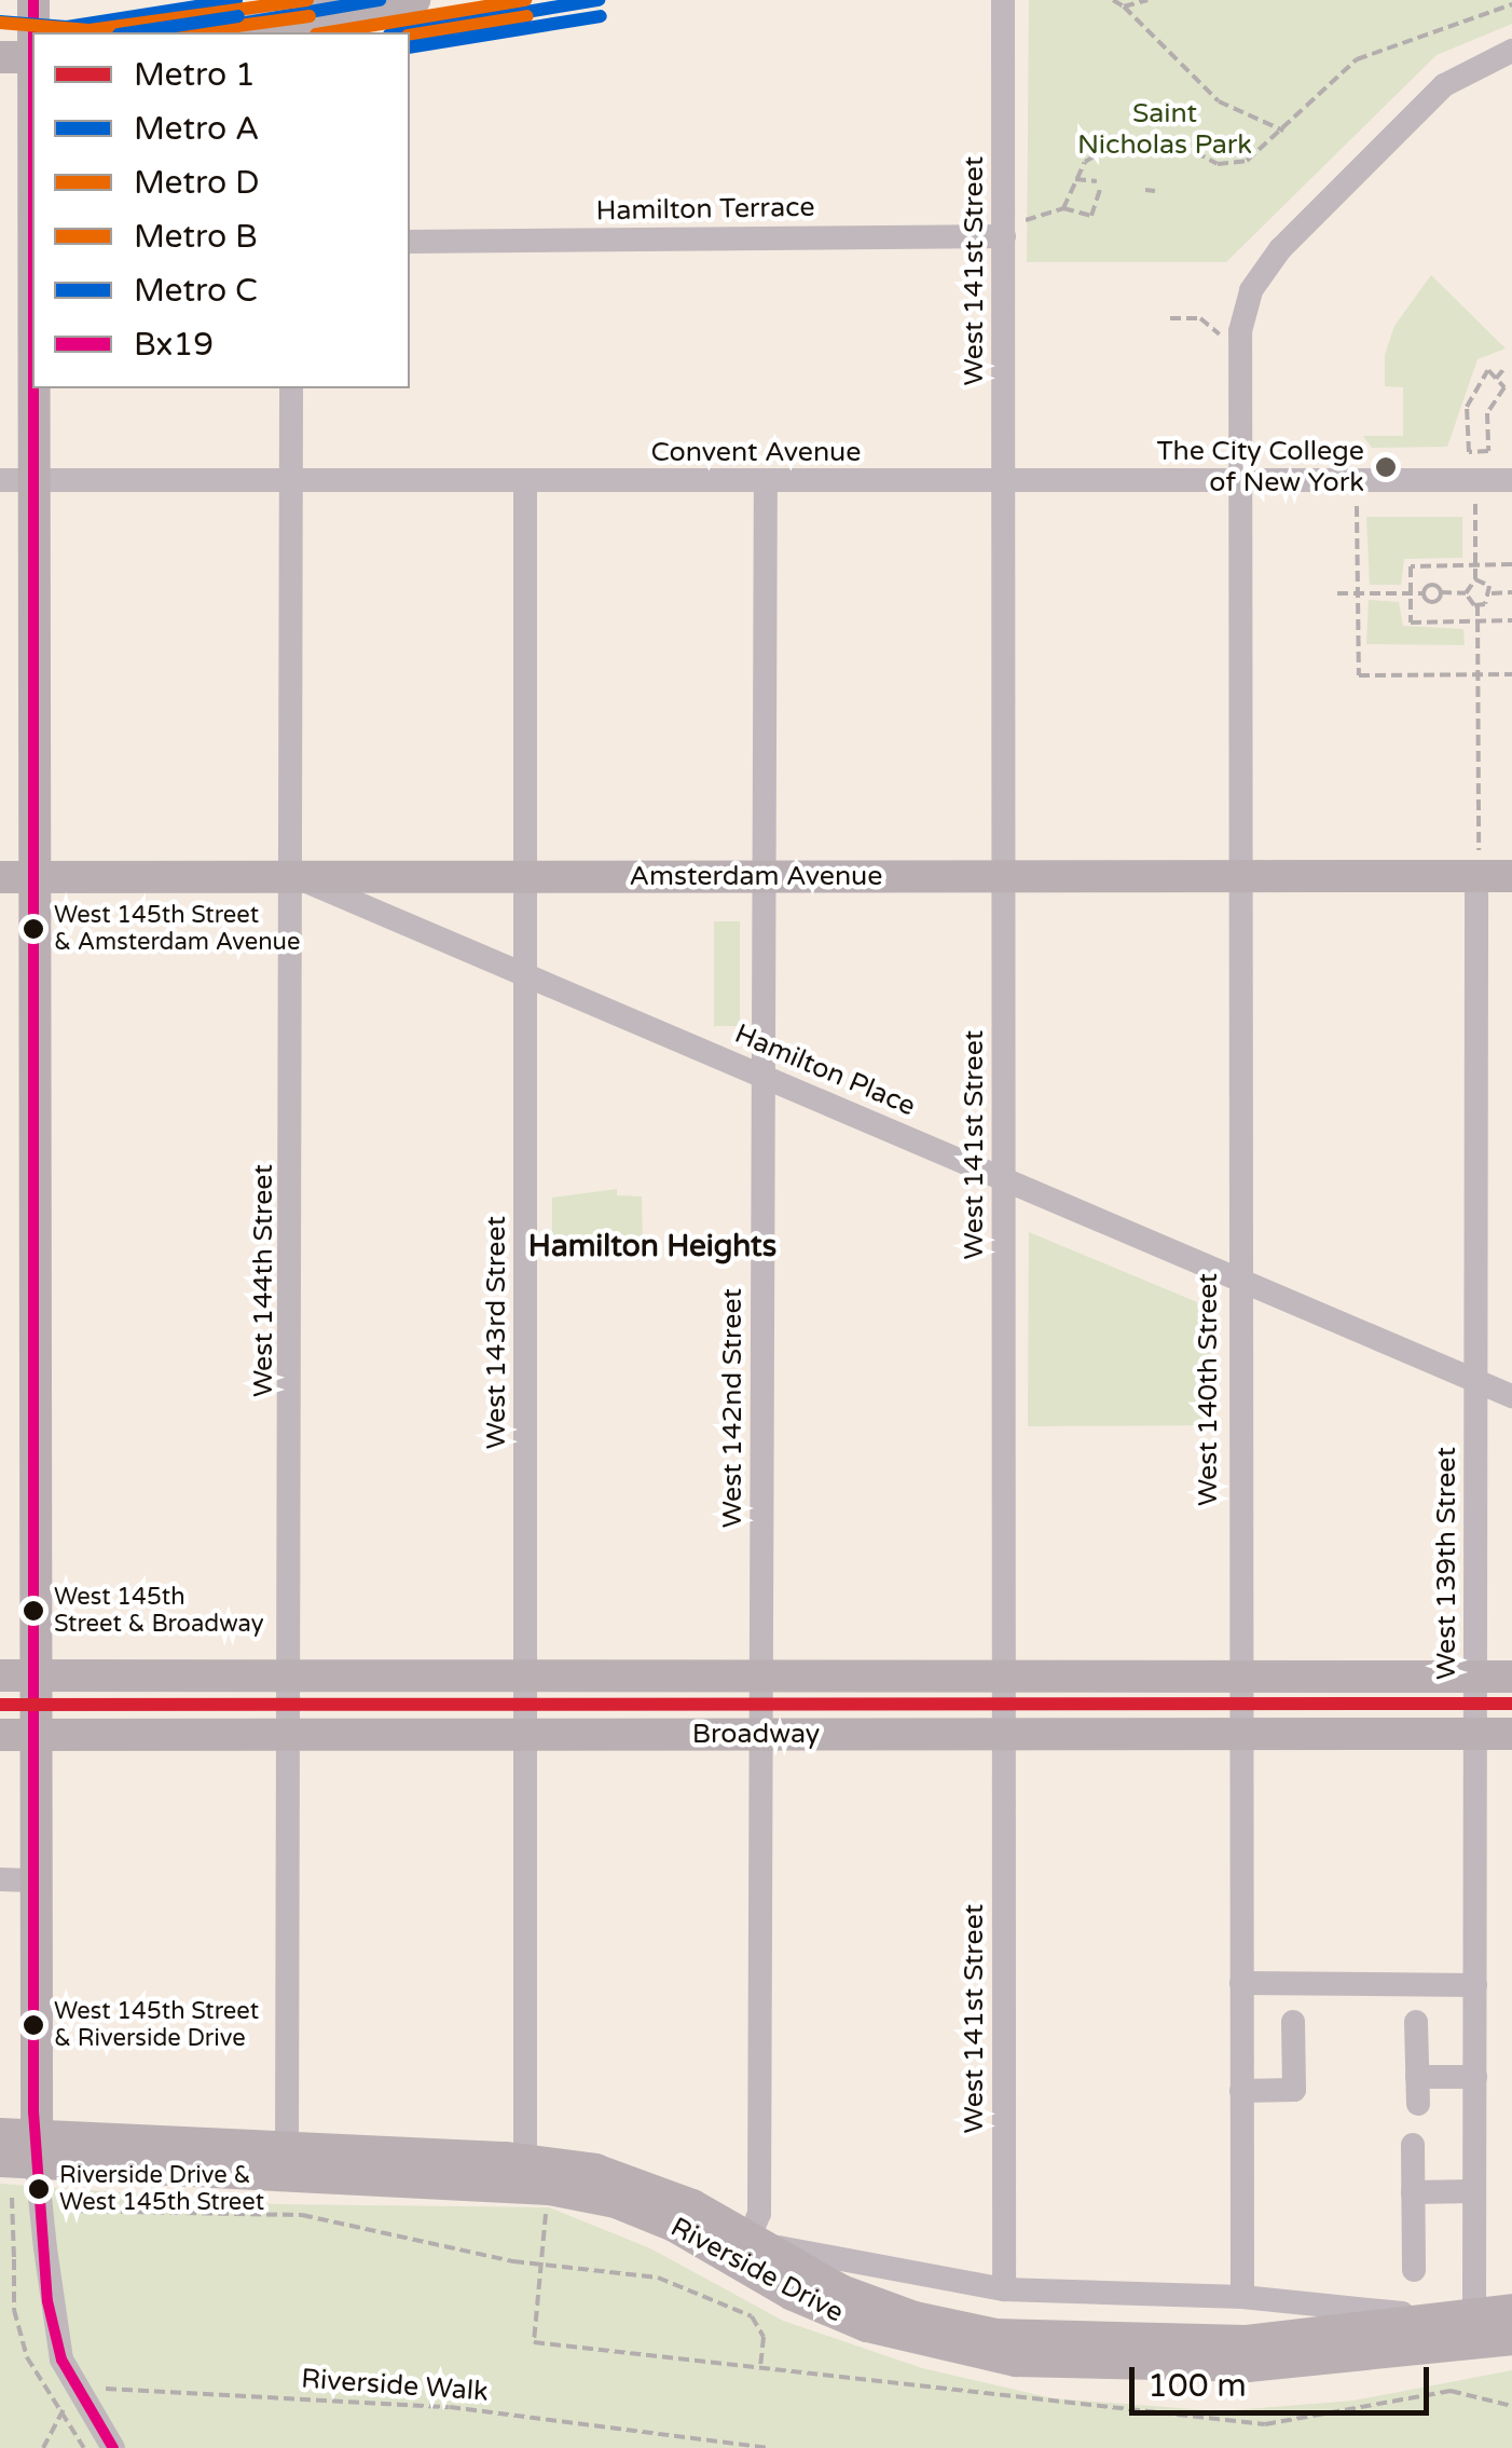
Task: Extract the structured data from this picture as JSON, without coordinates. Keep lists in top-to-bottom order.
{
  "streets": {
    "main road": ["Amsterdam Avenue", "Broadway", "Riverside Drive"],
    "street": [
      "Hamilton Terrace",
      "West 141st Street",
      "Convent Avenue",
      "Hamilton Place",
      "West 144th Street",
      "West 143rd Street",
      "West 140th Street",
      "West 142nd Street",
      "West 139th Street"
    ],
    "path": ["Riverside Walk"]
  },
  "crossings": [
    ["Hamilton Terrace", "West 141st Street"],
    ["West 141st Street", "Convent Avenue"],
    ["West 141st Street", "Amsterdam Avenue"],
    ["West 141st Street", "Hamilton Place"],
    ["West 141st Street", "Broadway"],
    ["West 141st Street", "Riverside Drive"],
    ["Convent Avenue", "West 144th Street"],
    ["Convent Avenue", "West 143rd Street"],
    ["Convent Avenue", "West 140th Street"],
    ["Convent Avenue", "West 142nd Street"],
    ["Amsterdam Avenue", "Hamilton Place"],
    ["Amsterdam Avenue", "West 144th Street"],
    ["Amsterdam Avenue", "West 143rd Street"],
    ["Amsterdam Avenue", "West 140th Street"],
    ["Amsterdam Avenue", "West 142nd Street"],
    ["Amsterdam Avenue", "West 139th Street"],
    ["Hamilton Place", "West 144th Street"],
    ["Hamilton Place", "West 143rd Street"],
    ["Hamilton Place", "West 140th Street"],
    ["Hamilton Place", "West 142nd Street"],
    ["Hamilton Place", "West 139th Street"],
    ["West 144th Street", "Broadway"],
    ["West 144th Street", "Riverside Drive"],
    ["West 143rd Street", "Broadway"],
    ["West 143rd Street", "Riverside Drive"],
    ["West 140th Street", "Broadway"],
    ["West 140th Street", "Riverside Drive"],
    ["West 142nd Street", "Broadway"],
    ["West 142nd Street", "Riverside Drive"],
    ["West 139th Street", "Broadway"],
    ["West 139th Street", "Riverside Drive"]
  ],
  "districts": ["Hamilton Heights"],
  "parks": ["Saint Nicholas Park"],
  "places": [
    "The City College of New York",
    "West 145th Street & Amsterdam Avenue",
    "West 145th Street & Broadway",
    "West 145th Street & Riverside Drive",
    "Riverside Drive & West 145th Street"
  ],
  "lines": [
    "metro line A",
    "metro line D",
    "transit line Bx19",
    "metro line B",
    "metro line C",
    "metro line 1"
  ],
  "legend": [
    "Metro 1",
    "Metro A",
    "Metro D",
    "Metro B",
    "Metro C",
    "Bx19"
  ],
  "scale_bar": "100 m"
}
